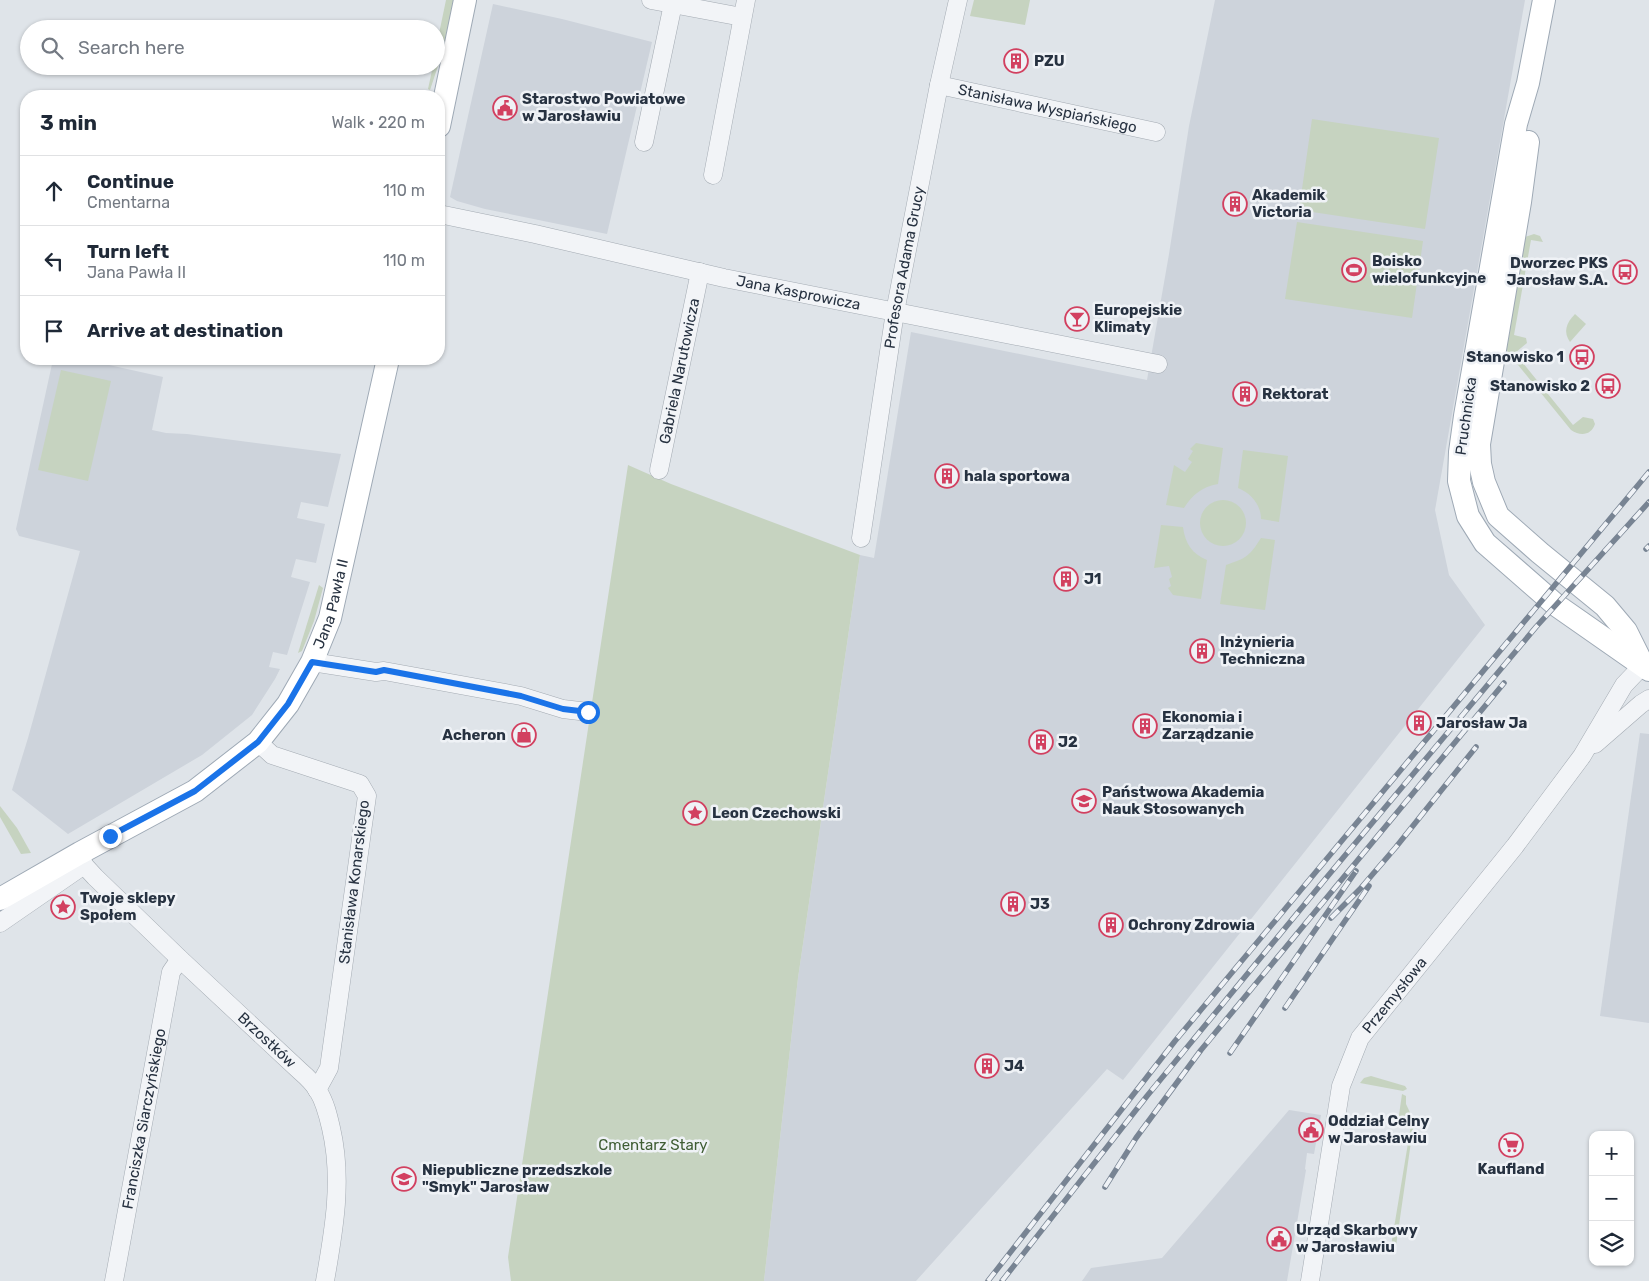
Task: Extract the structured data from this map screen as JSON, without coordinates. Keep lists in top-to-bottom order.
{
  "streets": {
    "main road": ["Pruchnicka", "Jana Pawła II"],
    "street": [
      "Stanisława Wyspiańskiego",
      "Profesora Adama Grucy",
      "Jana Kasprowicza",
      "Gabriela Narutowicza",
      "Stanisława Konarskiego",
      "Przemysłowa",
      "Brzostków",
      "Franciszka Siarczyńskiego"
    ]
  },
  "crossings": [
    ["Stanisława Wyspiańskiego", "Profesora Adama Grucy"],
    ["Profesora Adama Grucy", "Jana Kasprowicza"],
    ["Jana Kasprowicza", "Gabriela Narutowicza"],
    ["Jana Pawła II", "Stanisława Konarskiego"],
    ["Jana Pawła II", "Brzostków"],
    ["Stanisława Konarskiego", "Brzostków"],
    ["Brzostków", "Franciszka Siarczyńskiego"]
  ],
  "parks": ["Cmentarz Stary"],
  "places": {
    "building": [
      "PZU",
      "Akademik Victoria",
      "Rektorat",
      "hala sportowa",
      "J1",
      "Inżynieria Techniczna",
      "Jarosław Ja",
      "Ekonomia i Zarządzanie",
      "J2",
      "J3",
      "Ochrony Zdrowia",
      "J4"
    ],
    "public building": ["Starostwo Powiatowe w Jarosławiu", "Oddział Celny w Jarosławiu", "Urząd Skarbowy w Jarosławiu"],
    "sports": ["Boisko wielofunkcyjne"],
    "bus stop": ["Dworzec PKS Jarosław S.A.", "Stanowisko 1", "Stanowisko 2"],
    "bar": ["Europejskie Klimaty"],
    "shop": ["Acheron"],
    "school or university": ["Państwowa Akademia Nauk Stosowanych", "Niepubliczne przedszkole \"Smyk\" Jarosław"],
    "place": ["Leon Czechowski", "Twoje sklepy Społem"],
    "supermarket": ["Kaufland"]
  },
  "page": {
    "search": "Search here",
    "heading": ["3 min", "Walk · 220 m"],
    "list": [
      ["Continue", "Cmentarna", "110 m"],
      ["Turn left", "Jana Pawła II", "110 m"],
      "Arrive at destination"
    ],
    "map_buttons": ["+", "−"]
  }
}
